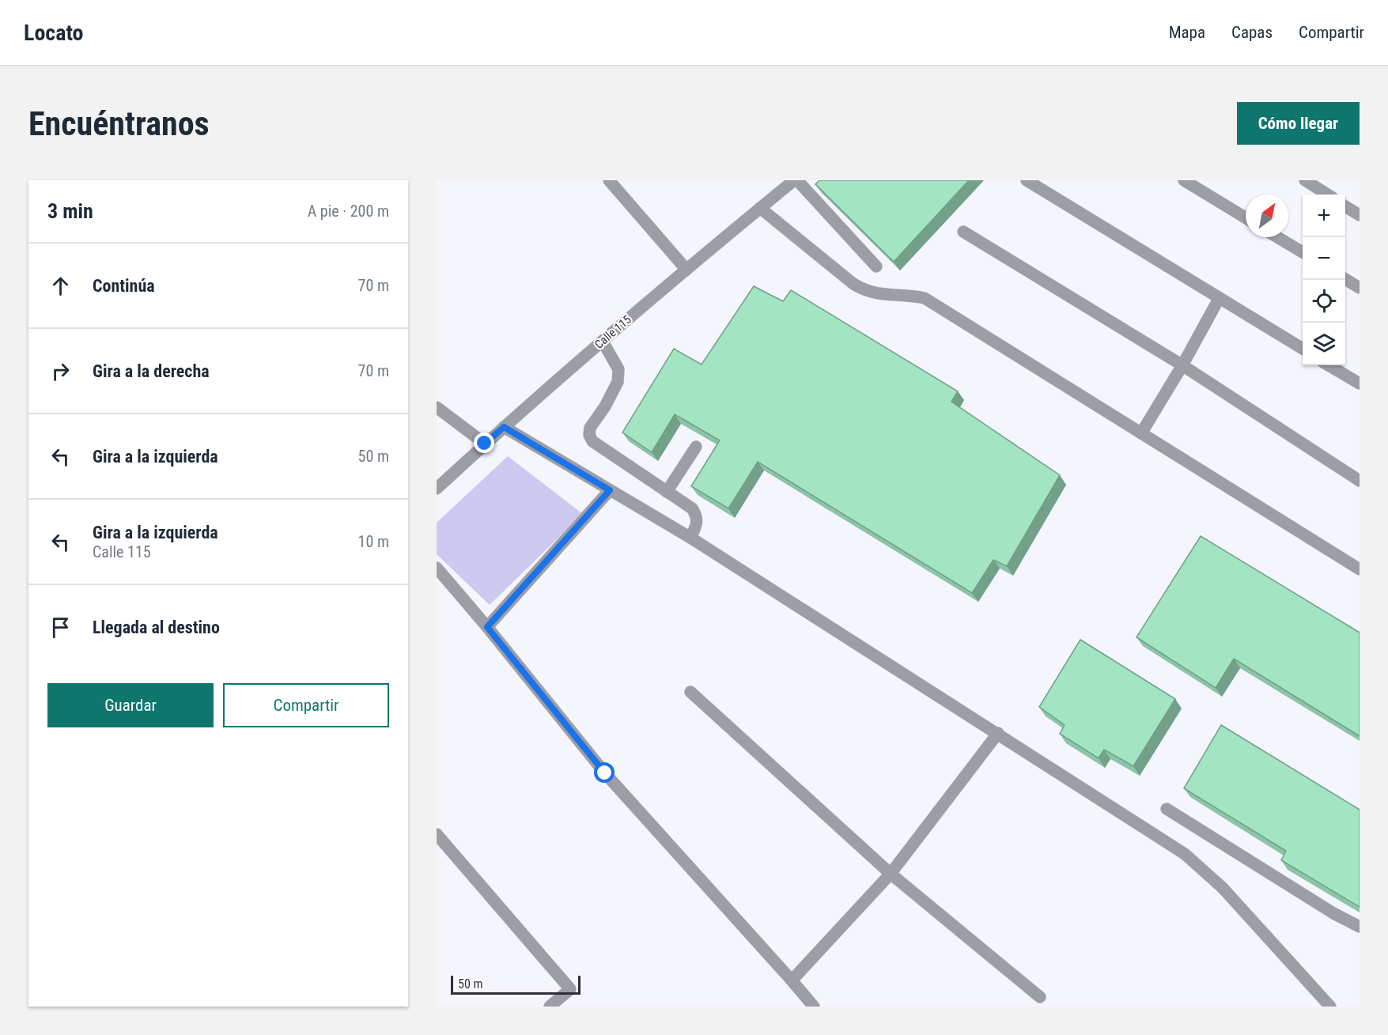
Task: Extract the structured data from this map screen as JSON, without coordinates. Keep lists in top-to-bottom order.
{
  "streets": {
    "street": ["Calle 115"]
  },
  "scale_bar": "50 m",
  "north": "top right",
  "page": {
    "header": "Locato",
    "nav": ["Mapa", "Capas", "Compartir"],
    "buttons": [
      "Cómo llegar",
      ["Guardar", "Compartir"]
    ],
    "title": "Encuéntranos",
    "heading": ["3 min", "A pie · 200 m"],
    "map_buttons": ["+", "−"],
    "list": [
      ["Continúa", "70 m"],
      ["Gira a la derecha", "70 m"],
      ["Gira a la izquierda", "50 m"],
      ["Gira a la izquierda", "Calle 115", "10 m"],
      "Llegada al destino"
    ],
    "scale": "50 m"
  }
}
